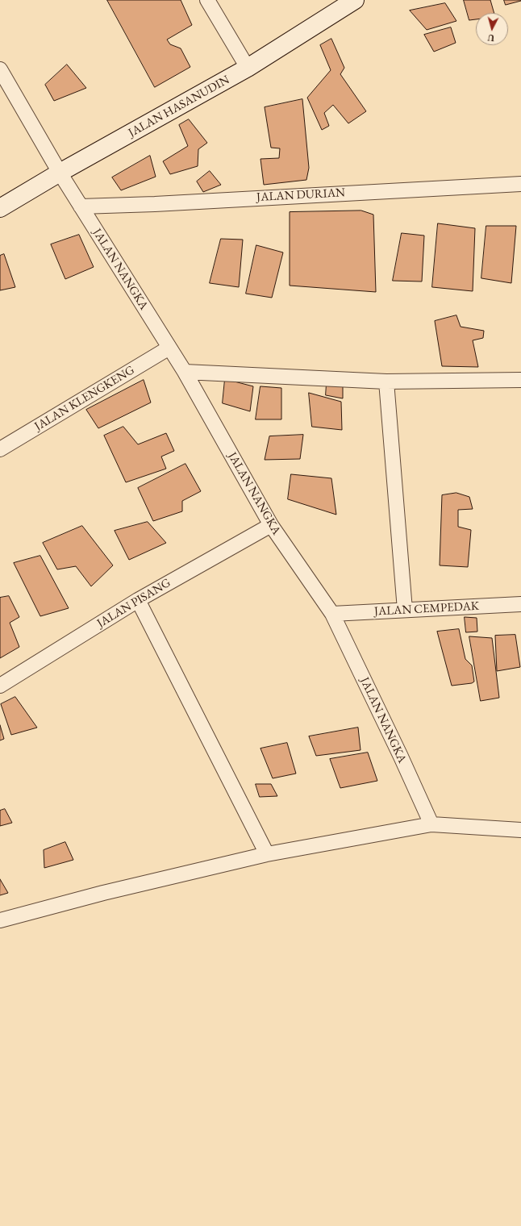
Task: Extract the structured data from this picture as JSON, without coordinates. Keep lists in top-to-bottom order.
{
  "streets": {
    "main road": ["JALAN HASANUDIN"],
    "street": [
      "JALAN DURIAN",
      "JALAN NANGKA",
      "JALAN KLENGKENG",
      "JALAN PISANG",
      "JALAN CEMPEDAK"
    ]
  },
  "crossings": [
    ["JALAN HASANUDIN", "JALAN NANGKA"],
    ["JALAN DURIAN", "JALAN NANGKA"],
    ["JALAN NANGKA", "JALAN KLENGKENG"],
    ["JALAN NANGKA", "JALAN PISANG"],
    ["JALAN NANGKA", "JALAN CEMPEDAK"]
  ],
  "north": "bottom"
}
